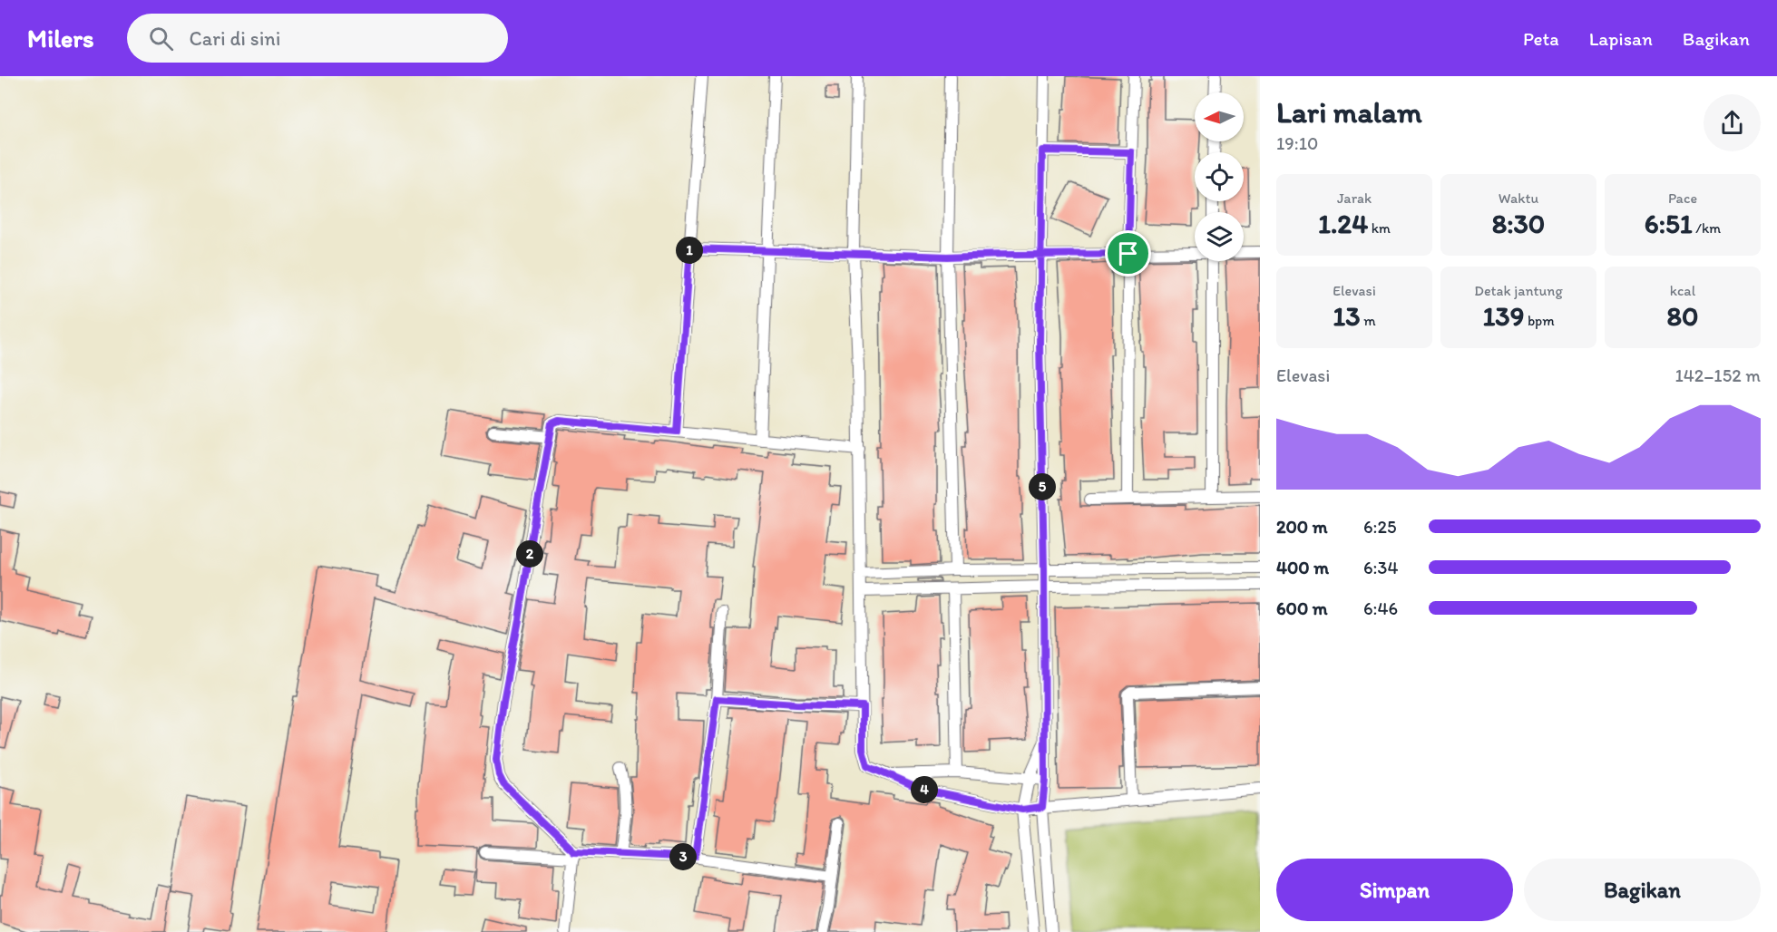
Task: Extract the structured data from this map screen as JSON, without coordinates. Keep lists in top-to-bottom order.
{
  "north": "left",
  "page": {
    "header": "Milers",
    "search": "Cari di sini",
    "nav": ["Peta", "Lapisan", "Bagikan"],
    "heading": ["Lari malam", "19:10"],
    "stats": [
      ["Jarak", "1.24 km"],
      ["Waktu", "8:30"],
      ["Pace", "6:51 /km"],
      ["Elevasi", "13 m"],
      ["Detak jantung", "139 bpm"],
      ["kcal", "80"]
    ],
    "pins": [
      "1",
      "5",
      "2",
      "4",
      "3"
    ],
    "chart": ["Elevasi", "142–152 m"],
    "list": [
      {
        "name": "200 m",
        "note": "6:25"
      },
      {
        "name": "400 m",
        "note": "6:34"
      },
      {
        "name": "600 m",
        "note": "6:46"
      }
    ],
    "buttons": ["Simpan", "Bagikan"]
  }
}
